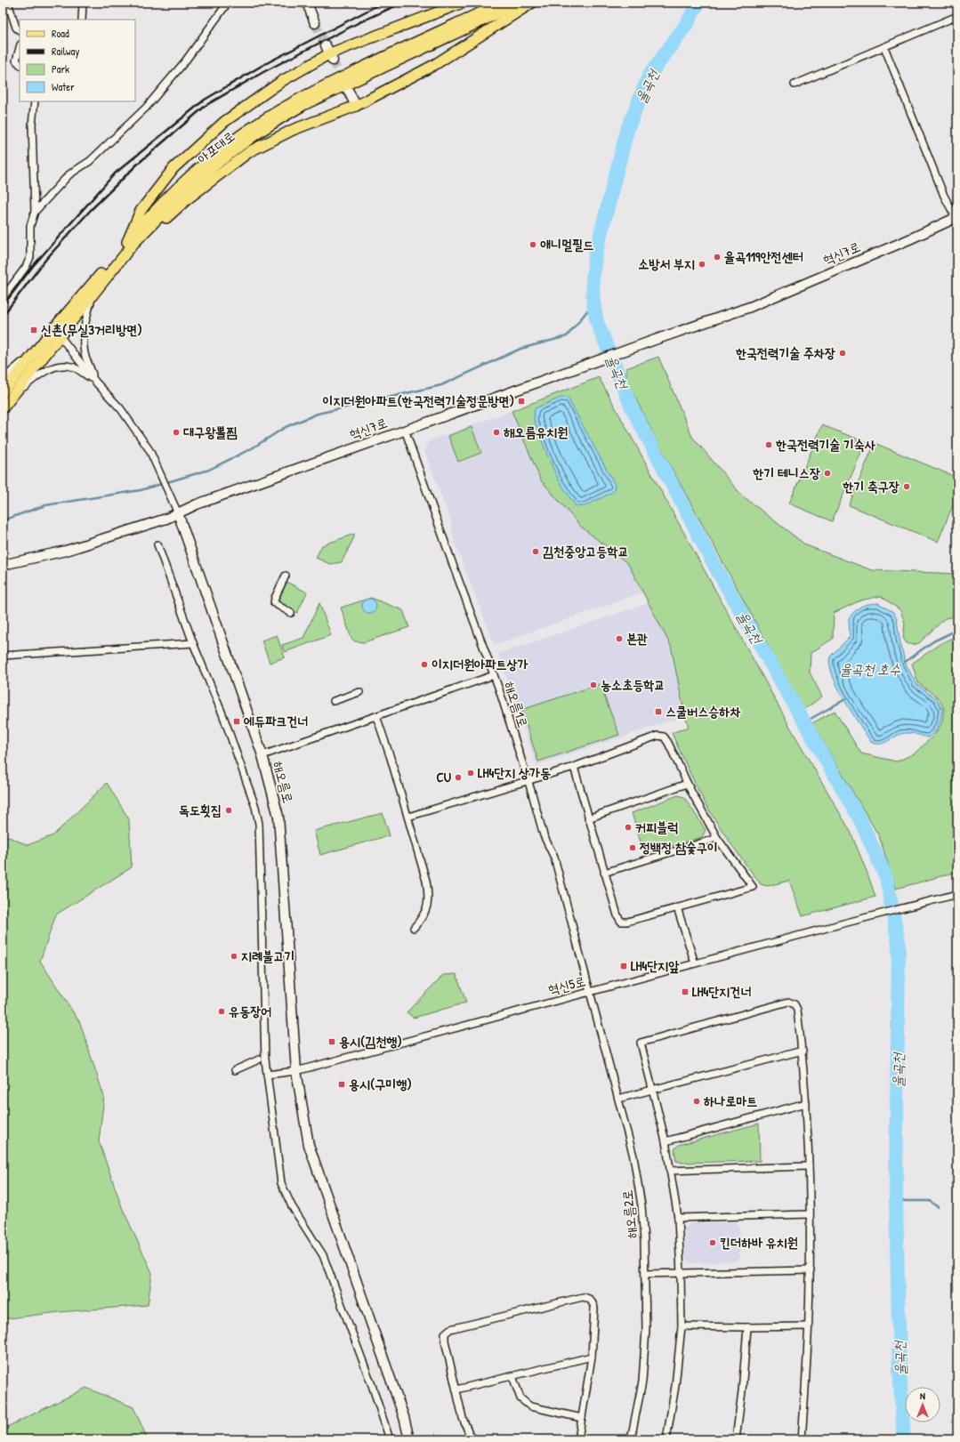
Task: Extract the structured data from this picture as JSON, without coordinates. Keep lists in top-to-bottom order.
{
  "streets": {
    "main road": ["아포대로"],
    "street": [
      "혁신7로",
      "해오름1로",
      "해오름로",
      "혁신5로",
      "해오름2로"
    ]
  },
  "crossings": [
    ["혁신7로", "해오름1로"],
    ["혁신7로", "해오름로"],
    ["해오름1로", "혁신5로"],
    ["해오름1로", "해오름2로"],
    ["해오름로", "혁신5로"],
    ["혁신5로", "해오름2로"]
  ],
  "water": ["율곡천", "율곡천 호수"],
  "places": {
    "other": [
      "애니멀필드",
      "율곡119안전센터",
      "소방서 부지",
      "한국전력기술 주차장",
      "대구왕뽈찜",
      "해오름유치원",
      "한국전력기술 기숙사",
      "한기 테니스장",
      "한기 축구장",
      "김천중앙고등학교",
      "본관",
      "이지더원아파트상가",
      "농소초등학교",
      "LH4단지 상가동",
      "CU",
      "독도횟집",
      "커피블럭",
      "정백정 참숯구이",
      "지례불고기",
      "유동장어",
      "하나로마트",
      "킨더하바 유치원"
    ],
    "transit": [
      "신촌(무실3거리방면)",
      "이지더원아파트(한국전력기술정문방면)",
      "스쿨버스승하차",
      "에듀파크건너",
      "LH4단지앞",
      "LH4단지건너",
      "용시(김천행)",
      "용시(구미행)"
    ]
  },
  "legend": [
    "Road",
    "Railway",
    "Park",
    "Water"
  ],
  "north": "top"
}
